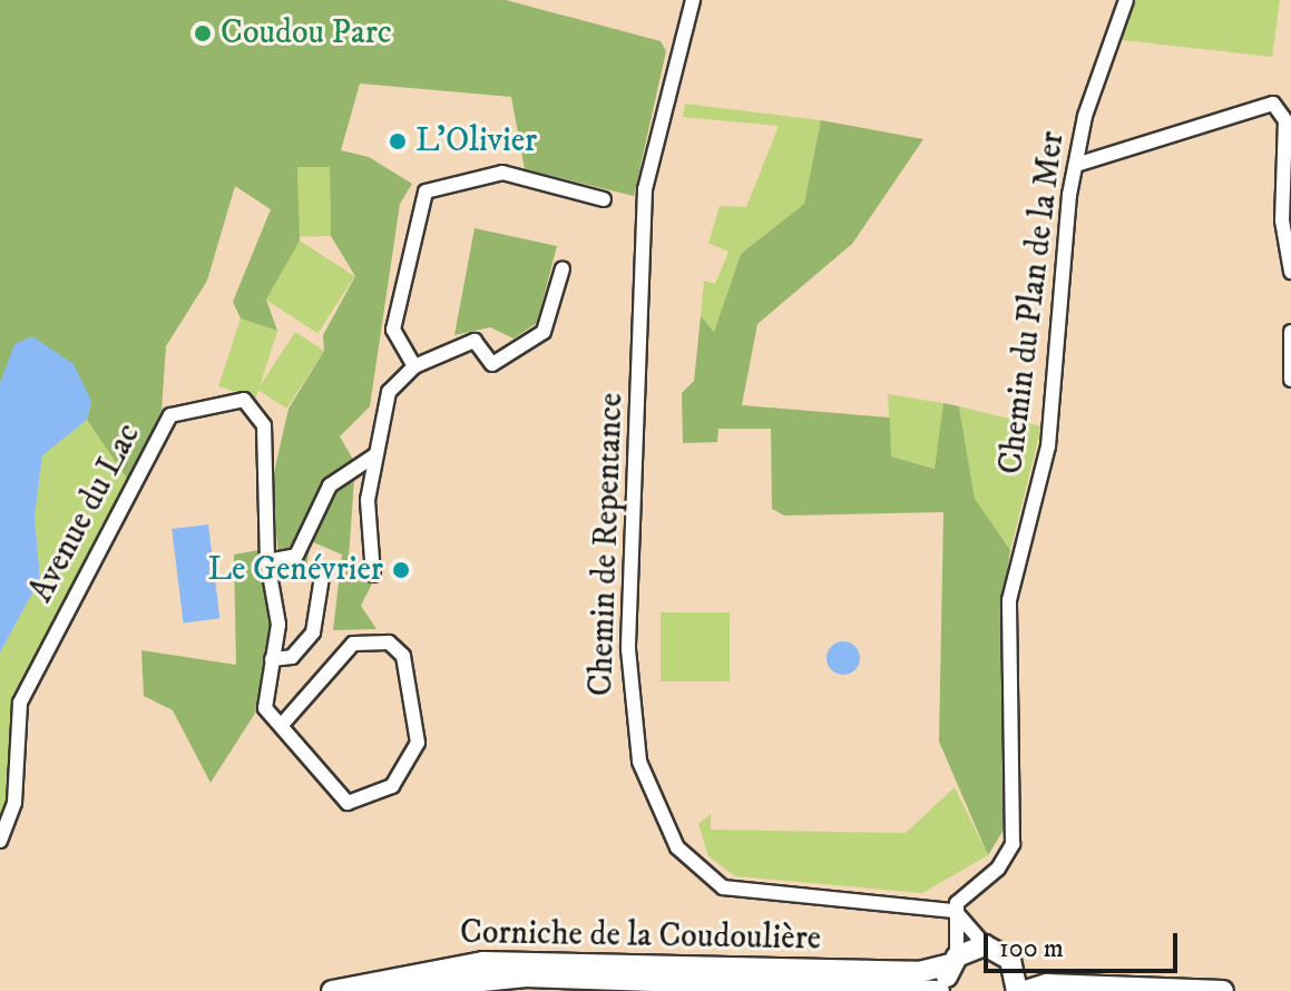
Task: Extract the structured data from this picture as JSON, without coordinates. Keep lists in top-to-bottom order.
{
  "streets": {
    "main road": ["Corniche de la Coudoulière"],
    "street": ["Chemin du Plan de la Mer", "Avenue du Lac", "Chemin de Repentance"]
  },
  "crossings": [
    ["Chemin du Plan de la Mer", "Chemin de Repentance"]
  ],
  "places": ["Coudou Parc", "L'Olivier", "Le Genévrier"],
  "scale_bar": "100 m"
}
